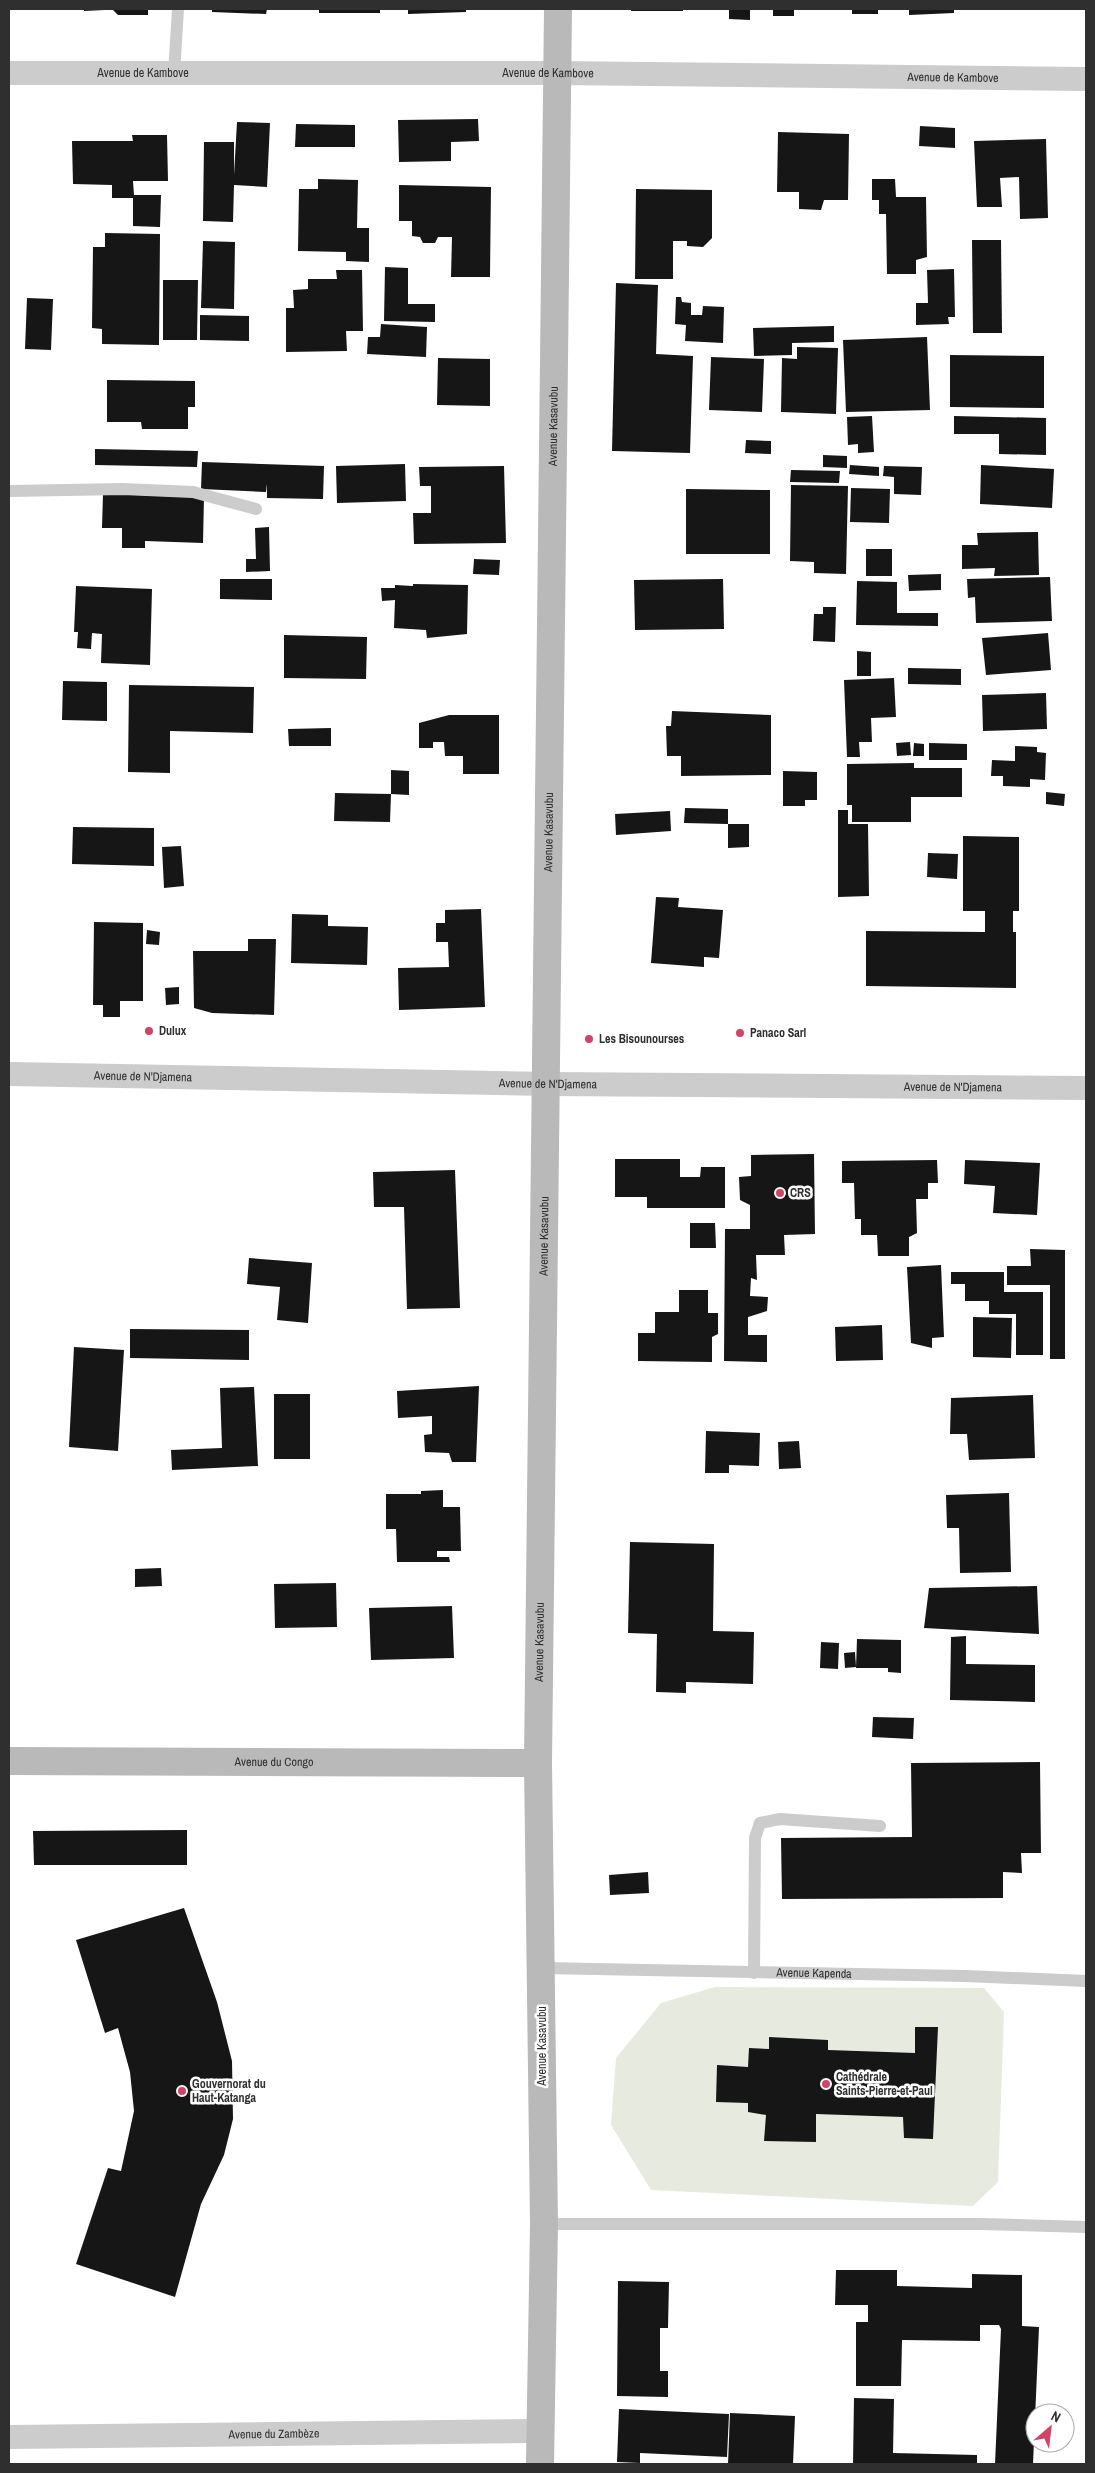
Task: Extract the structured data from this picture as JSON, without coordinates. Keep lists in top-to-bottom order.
{
  "streets": {
    "main road": ["Avenue Kasavubu", "Avenue du Congo"],
    "street": ["Avenue de Kambove", "Avenue de N'Djamena", "Avenue du Zambèze"],
    "lane": ["Avenue Kapenda"]
  },
  "crossings": [
    ["Avenue de Kambove", "Avenue Kasavubu"],
    ["Avenue Kasavubu", "Avenue de N'Djamena"],
    ["Avenue Kasavubu", "Avenue du Congo"],
    ["Avenue Kasavubu", "Avenue Kapenda"],
    ["Avenue Kasavubu", "Avenue du Zambèze"]
  ],
  "places": [
    "Dulux",
    "Panaco Sarl",
    "Les Bisounourses",
    "CRS",
    "Cathédrale Saints-Pierre-et-Paul",
    "Gouvernorat du Haut-Katanga"
  ],
  "north": "top right"
}
